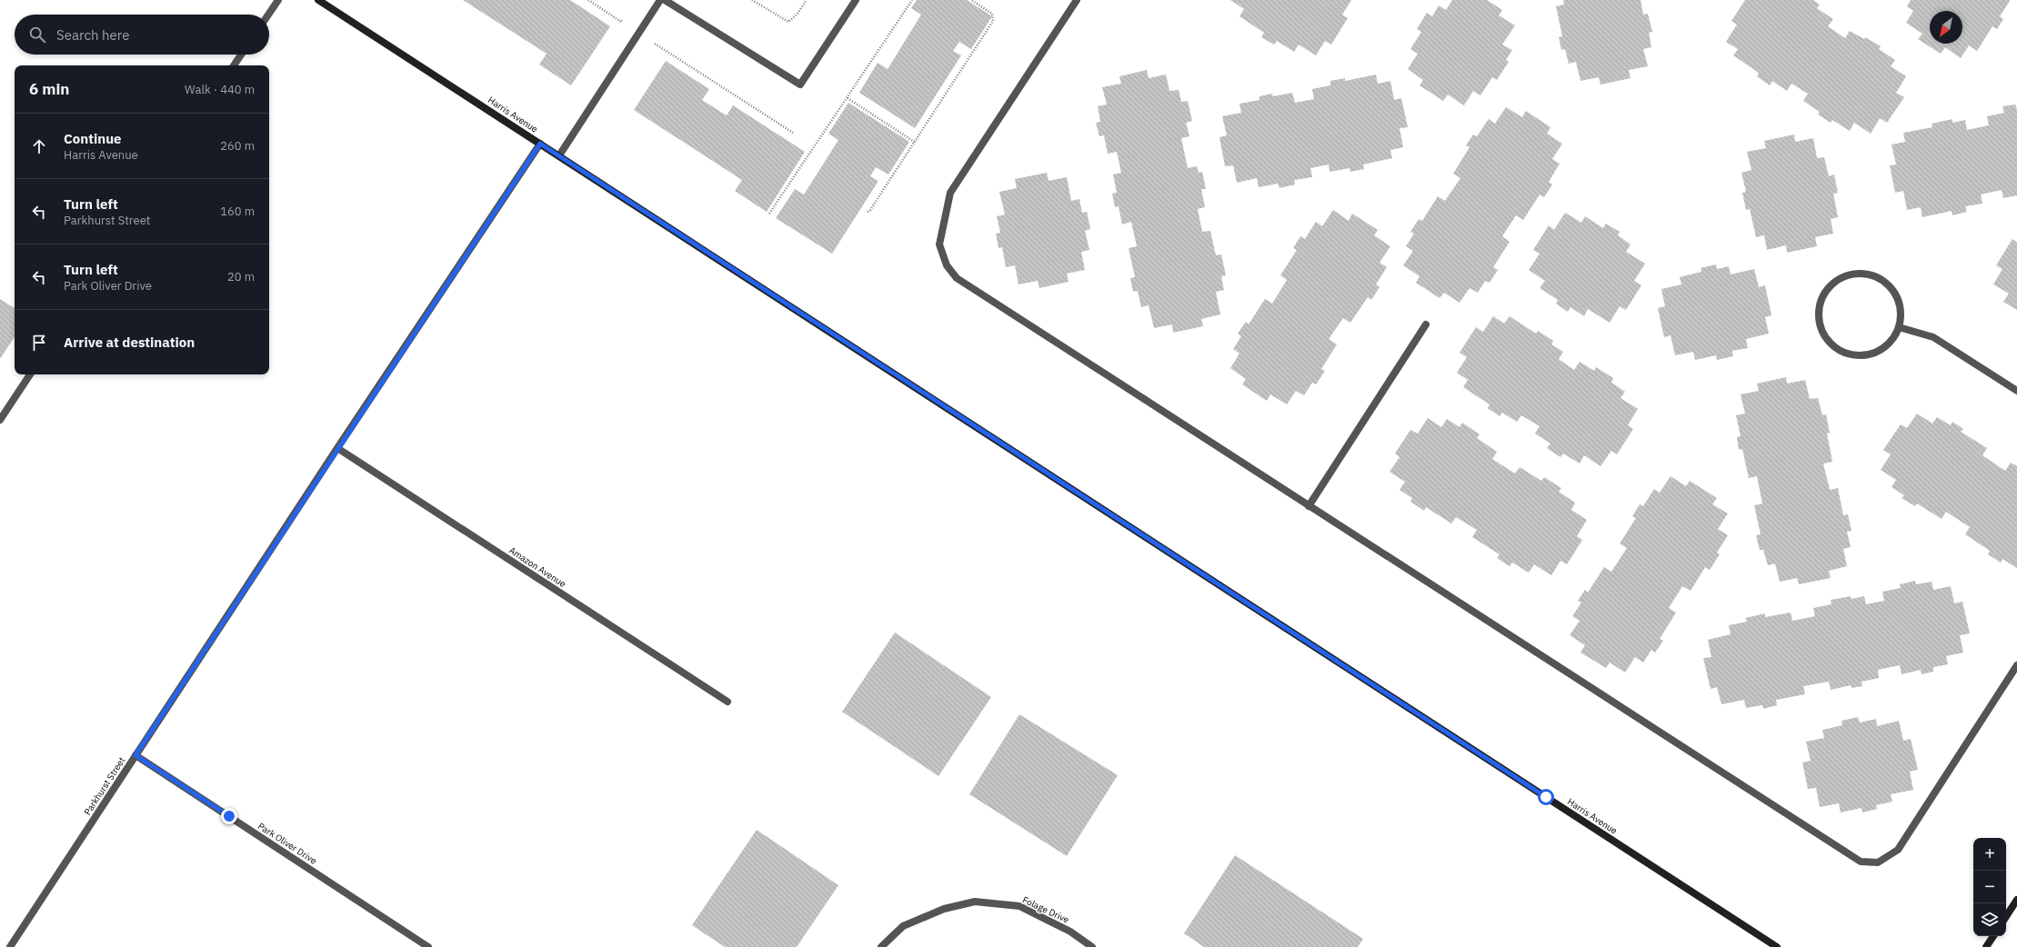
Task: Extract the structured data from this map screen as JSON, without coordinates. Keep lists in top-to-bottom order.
{
  "streets": {
    "street": [
      "Harris Avenue",
      "Amazon Avenue",
      "Parkhurst Street",
      "Park Oliver Drive",
      "Folage Drive"
    ]
  },
  "crossings": [
    ["Harris Avenue", "Parkhurst Street"],
    ["Amazon Avenue", "Parkhurst Street"],
    ["Parkhurst Street", "Park Oliver Drive"]
  ],
  "north": "bottom left",
  "page": {
    "search": "Search here",
    "heading": ["6 min", "Walk · 440 m"],
    "list": [
      ["Continue", "Harris Avenue", "260 m"],
      ["Turn left", "Parkhurst Street", "160 m"],
      ["Turn left", "Park Oliver Drive", "20 m"],
      "Arrive at destination"
    ],
    "map_buttons": ["+", "−"]
  }
}
